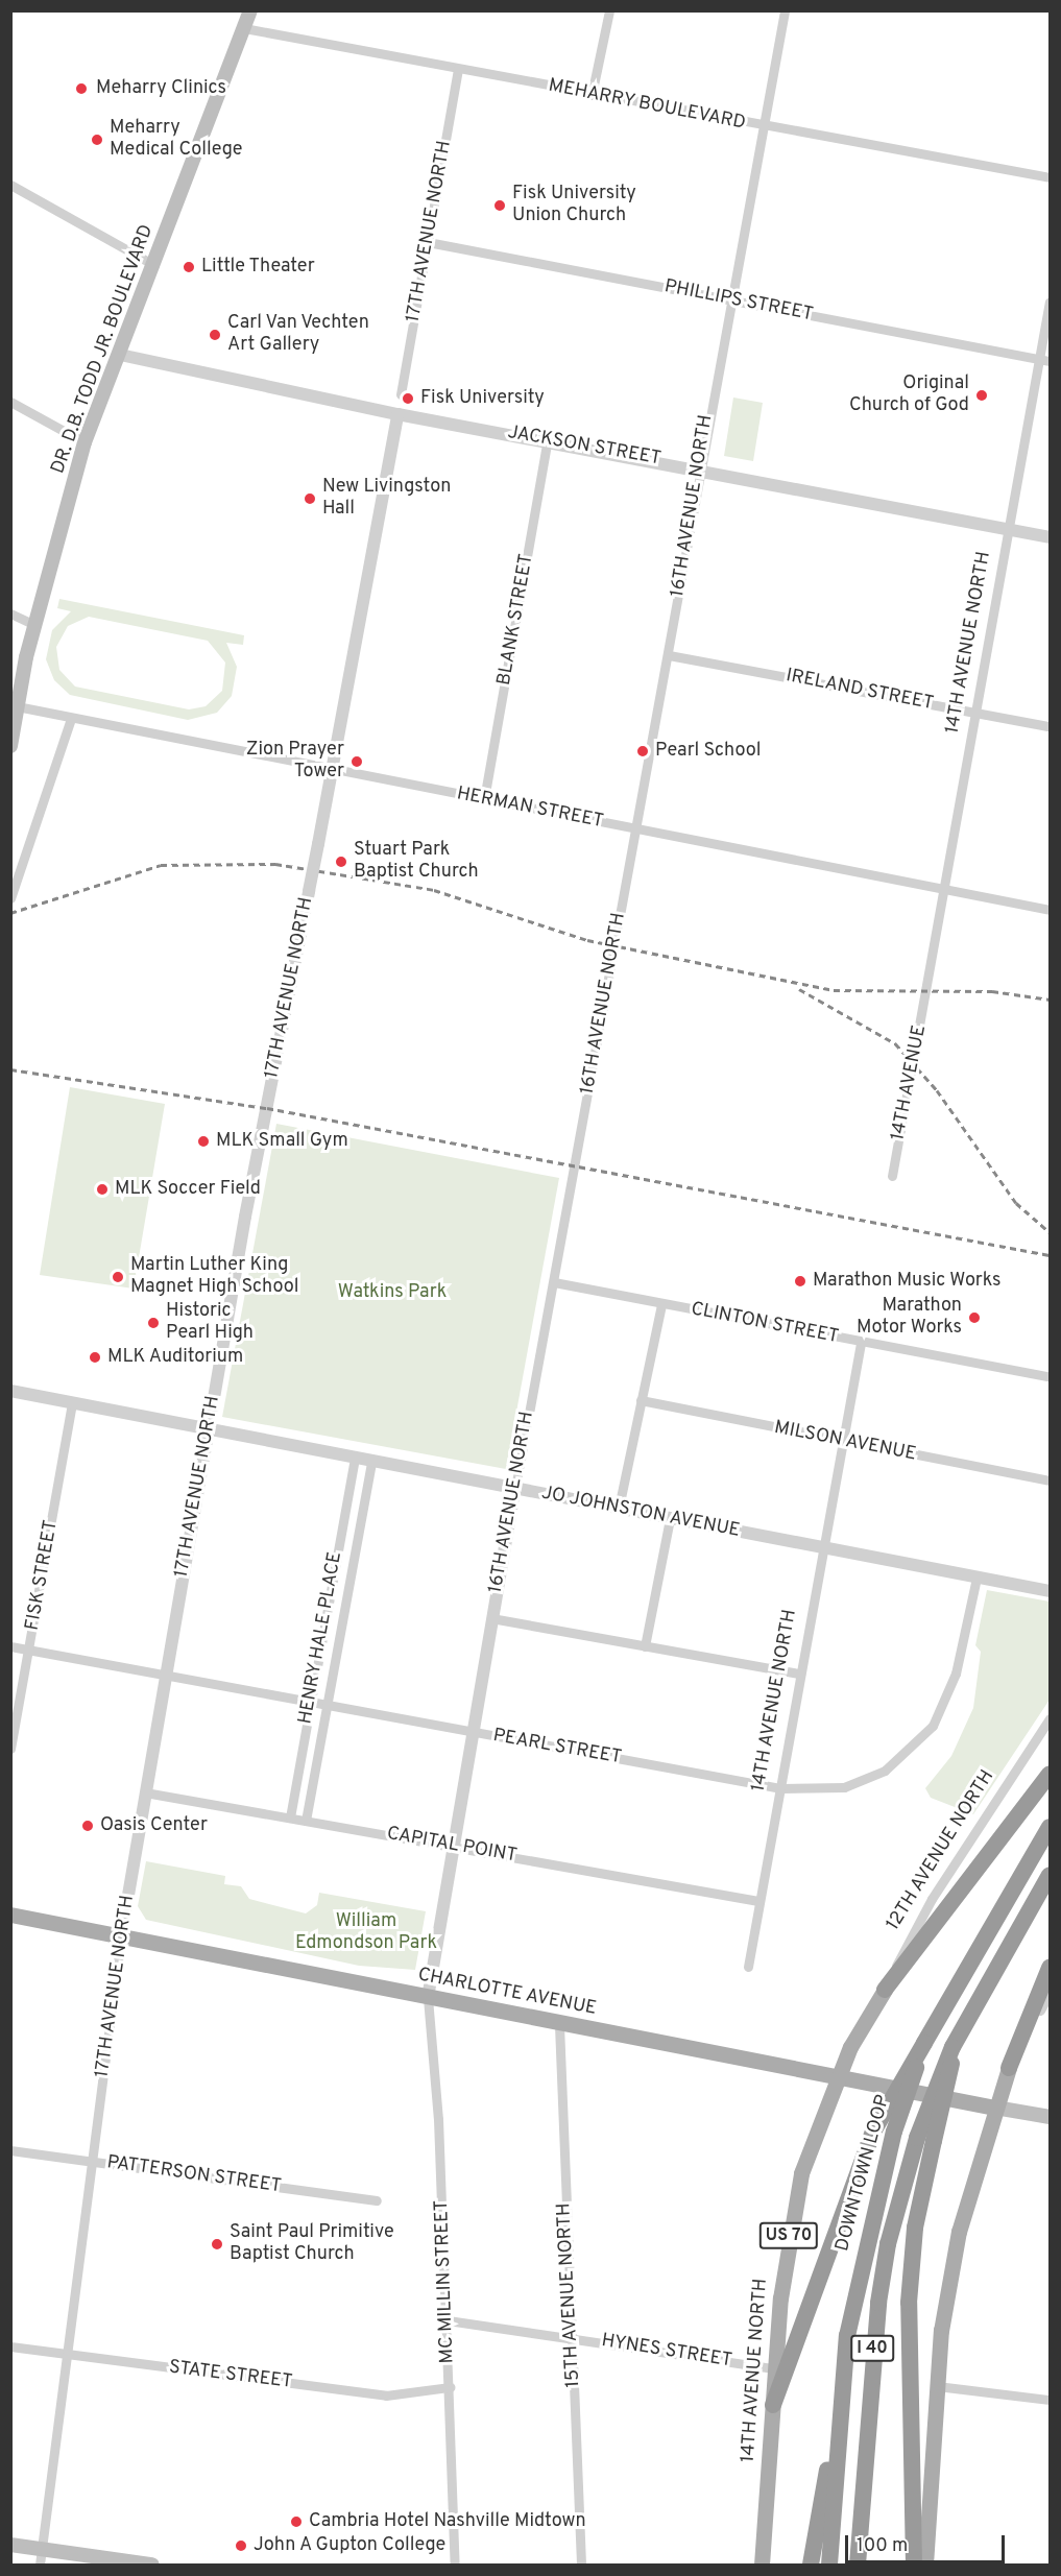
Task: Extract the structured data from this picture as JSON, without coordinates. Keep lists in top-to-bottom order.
{
  "streets": {
    "highway": ["DOWNTOWN LOOP", "I 40"],
    "main road": [
      "DR. D.B. TODD JR. BOULEVARD",
      "14TH AVENUE NORTH",
      "12TH AVENUE NORTH",
      "CHARLOTTE AVENUE",
      "US 70"
    ],
    "street": [
      "MEHARRY BOULEVARD",
      "17TH AVENUE NORTH",
      "PHILLIPS STREET",
      "JACKSON STREET",
      "16TH AVENUE NORTH",
      "BLANK STREET",
      "IRELAND STREET",
      "HERMAN STREET",
      "14TH AVENUE",
      "CLINTON STREET",
      "MILSON AVENUE",
      "JO JOHNSTON AVENUE",
      "FISK STREET",
      "HENRY HALE PLACE",
      "PEARL STREET",
      "CAPITAL POINT",
      "PATTERSON STREET",
      "MC MILLIN STREET",
      "15TH AVENUE NORTH",
      "HYNES STREET",
      "STATE STREET"
    ]
  },
  "crossings": [
    ["MEHARRY BOULEVARD", "17TH AVENUE NORTH"],
    ["MEHARRY BOULEVARD", "DR. D.B. TODD JR. BOULEVARD"],
    ["MEHARRY BOULEVARD", "16TH AVENUE NORTH"],
    ["17TH AVENUE NORTH", "PHILLIPS STREET"],
    ["17TH AVENUE NORTH", "JACKSON STREET"],
    ["17TH AVENUE NORTH", "HERMAN STREET"],
    ["17TH AVENUE NORTH", "JO JOHNSTON AVENUE"],
    ["17TH AVENUE NORTH", "PEARL STREET"],
    ["17TH AVENUE NORTH", "CAPITAL POINT"],
    ["17TH AVENUE NORTH", "CHARLOTTE AVENUE"],
    ["17TH AVENUE NORTH", "PATTERSON STREET"],
    ["17TH AVENUE NORTH", "STATE STREET"],
    ["PHILLIPS STREET", "16TH AVENUE NORTH"],
    ["PHILLIPS STREET", "14TH AVENUE NORTH"],
    ["DR. D.B. TODD JR. BOULEVARD", "JACKSON STREET"],
    ["JACKSON STREET", "16TH AVENUE NORTH"],
    ["JACKSON STREET", "BLANK STREET"],
    ["JACKSON STREET", "14TH AVENUE NORTH"],
    ["16TH AVENUE NORTH", "IRELAND STREET"],
    ["16TH AVENUE NORTH", "HERMAN STREET"],
    ["16TH AVENUE NORTH", "CLINTON STREET"],
    ["16TH AVENUE NORTH", "JO JOHNSTON AVENUE"],
    ["16TH AVENUE NORTH", "PEARL STREET"],
    ["16TH AVENUE NORTH", "CAPITAL POINT"],
    ["16TH AVENUE NORTH", "CHARLOTTE AVENUE"],
    ["16TH AVENUE NORTH", "MC MILLIN STREET"],
    ["BLANK STREET", "HERMAN STREET"],
    ["14TH AVENUE NORTH", "IRELAND STREET"],
    ["14TH AVENUE NORTH", "HERMAN STREET"],
    ["14TH AVENUE NORTH", "14TH AVENUE"],
    ["14TH AVENUE NORTH", "MILSON AVENUE"],
    ["14TH AVENUE NORTH", "JO JOHNSTON AVENUE"],
    ["14TH AVENUE NORTH", "PEARL STREET"],
    ["14TH AVENUE NORTH", "CAPITAL POINT"],
    ["14TH AVENUE NORTH", "12TH AVENUE NORTH"],
    ["14TH AVENUE NORTH", "CHARLOTTE AVENUE"],
    ["14TH AVENUE NORTH", "HYNES STREET"],
    ["JO JOHNSTON AVENUE", "FISK STREET"],
    ["JO JOHNSTON AVENUE", "HENRY HALE PLACE"],
    ["JO JOHNSTON AVENUE", "PEARL STREET"],
    ["FISK STREET", "PEARL STREET"],
    ["HENRY HALE PLACE", "PEARL STREET"],
    ["HENRY HALE PLACE", "CAPITAL POINT"],
    ["12TH AVENUE NORTH", "CHARLOTTE AVENUE"],
    ["CHARLOTTE AVENUE", "MC MILLIN STREET"],
    ["CHARLOTTE AVENUE", "15TH AVENUE NORTH"],
    ["MC MILLIN STREET", "HYNES STREET"],
    ["MC MILLIN STREET", "STATE STREET"],
    ["15TH AVENUE NORTH", "HYNES STREET"]
  ],
  "parks": ["Watkins Park", "William Edmondson Park"],
  "places": [
    "Meharry Clinics",
    "Meharry Medical College",
    "Fisk University Union Church",
    "Little Theater",
    "Carl Van Vechten Art Gallery",
    "Original Church of God",
    "Fisk University",
    "New Livingston Hall",
    "Pearl School",
    "Zion Prayer Tower",
    "Stuart Park Baptist Church",
    "MLK Small Gym",
    "MLK Soccer Field",
    "Martin Luther King Magnet High School",
    "Marathon Music Works",
    "Marathon Motor Works",
    "Historic Pearl High",
    "MLK Auditorium",
    "Oasis Center",
    "Saint Paul Primitive Baptist Church",
    "Cambria Hotel Nashville Midtown",
    "John A Gupton College"
  ],
  "scale_bar": "100 m"
}
